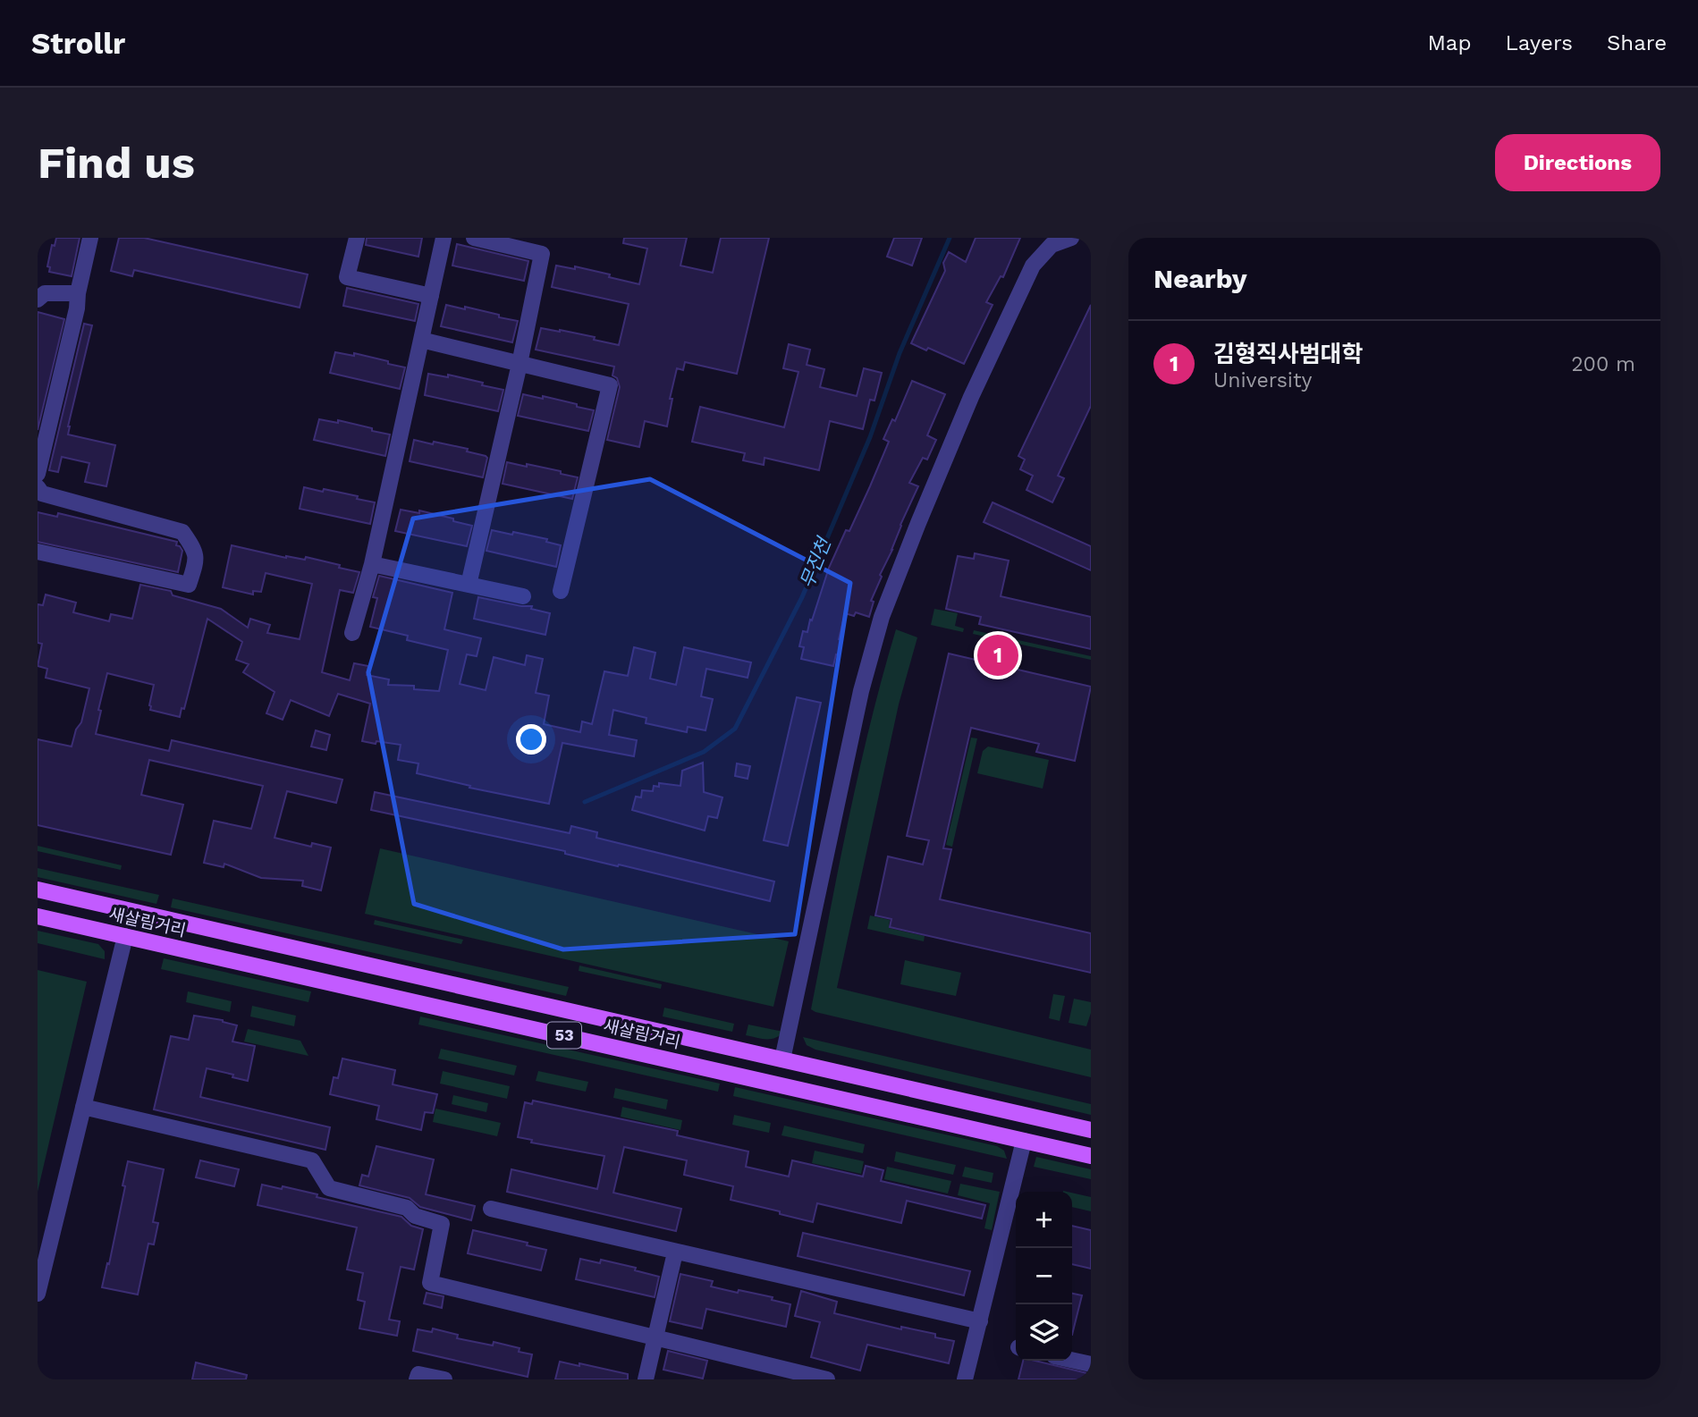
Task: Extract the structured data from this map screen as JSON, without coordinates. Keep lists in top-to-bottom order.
{
  "streets": {
    "main road": ["새살림거리", "53"]
  },
  "water": ["무진천"],
  "page": {
    "header": "Strollr",
    "nav": ["Map", "Layers", "Share"],
    "buttons": "Directions",
    "title": "Find us",
    "heading": "Nearby",
    "list": [
      {
        "mark": "1",
        "name": "김형직사범대학",
        "note": "University",
        "value": "200 m"
      }
    ],
    "pins": "1",
    "map_buttons": ["+", "−"]
  }
}
